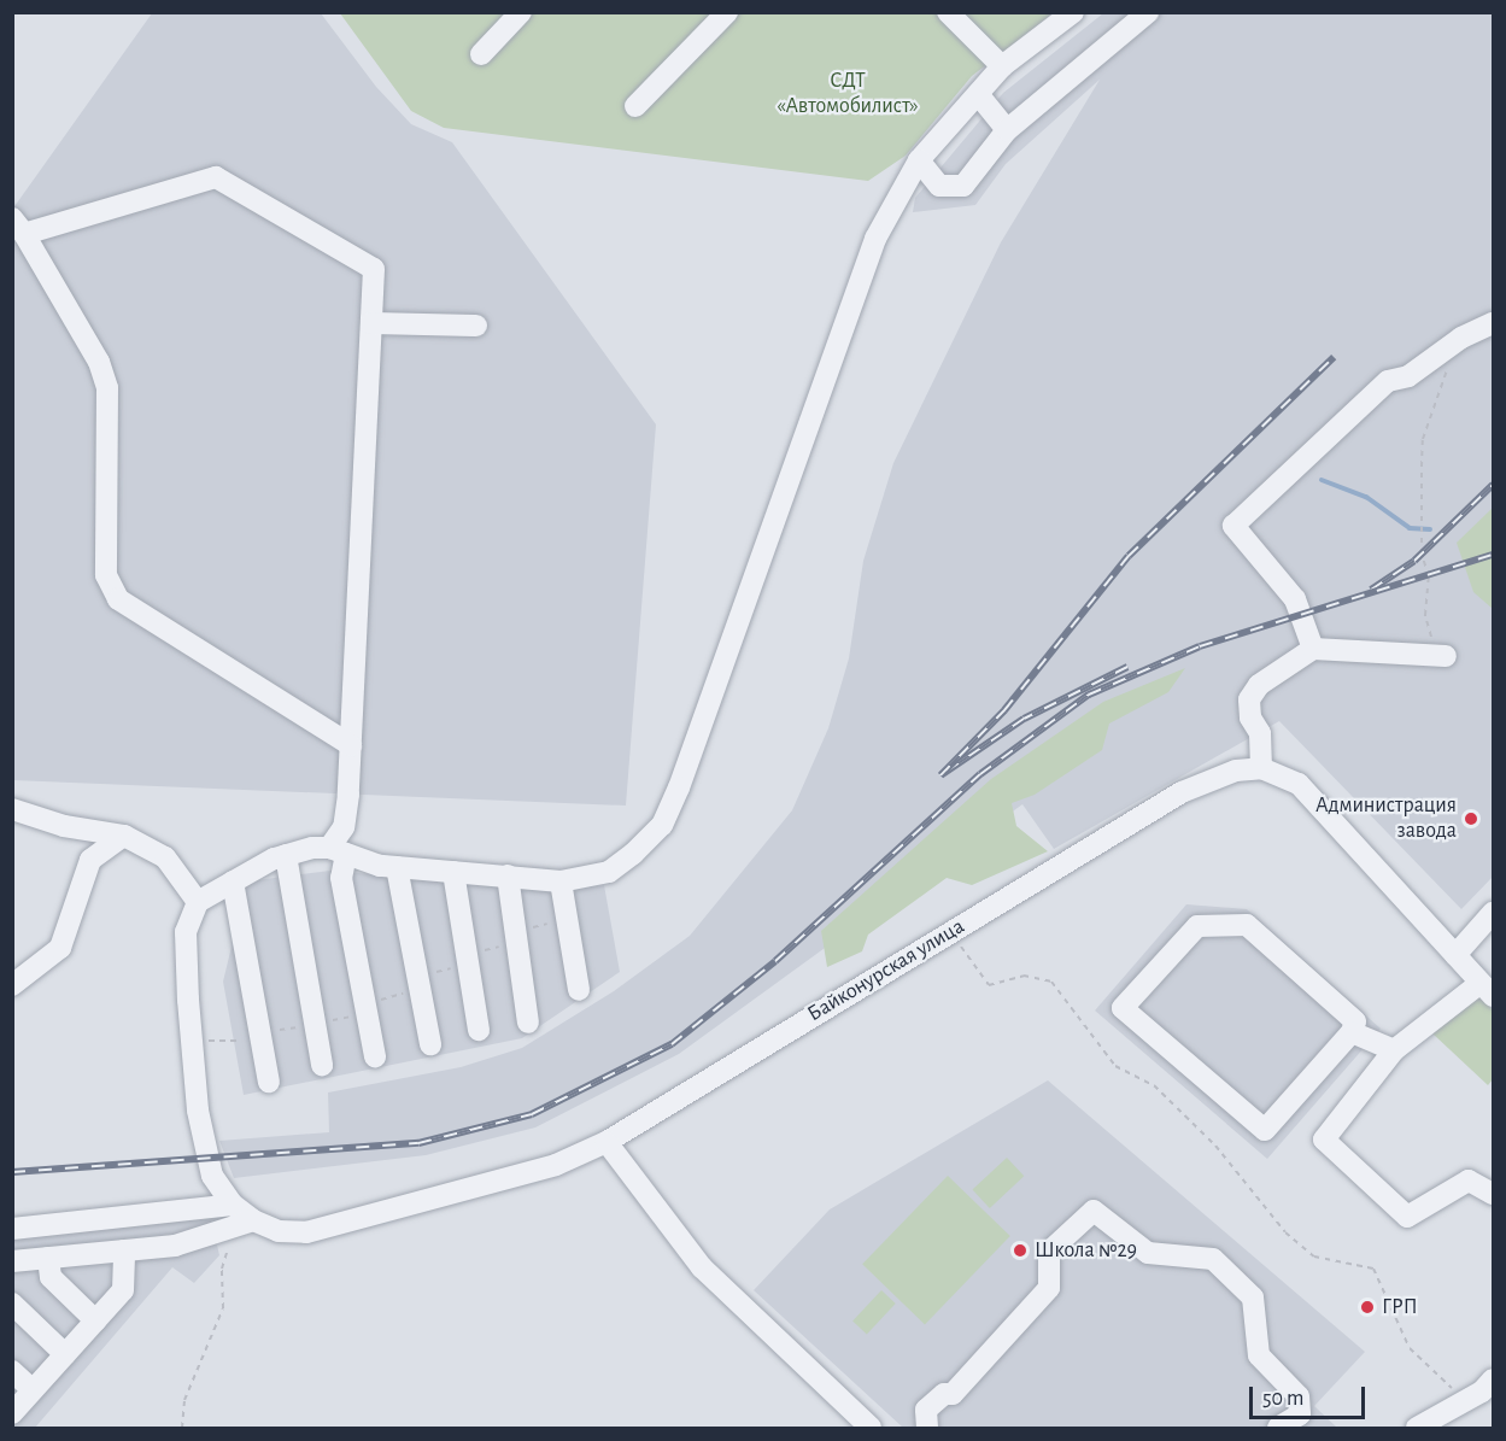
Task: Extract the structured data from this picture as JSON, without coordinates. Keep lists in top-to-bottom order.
{
  "streets": {
    "street": ["Байконурская улица"]
  },
  "parks": ["СДТ «Автомобилист»"],
  "places": ["Администрация завода", "Школа №29", "ГРП"],
  "scale_bar": "50 m"
}
